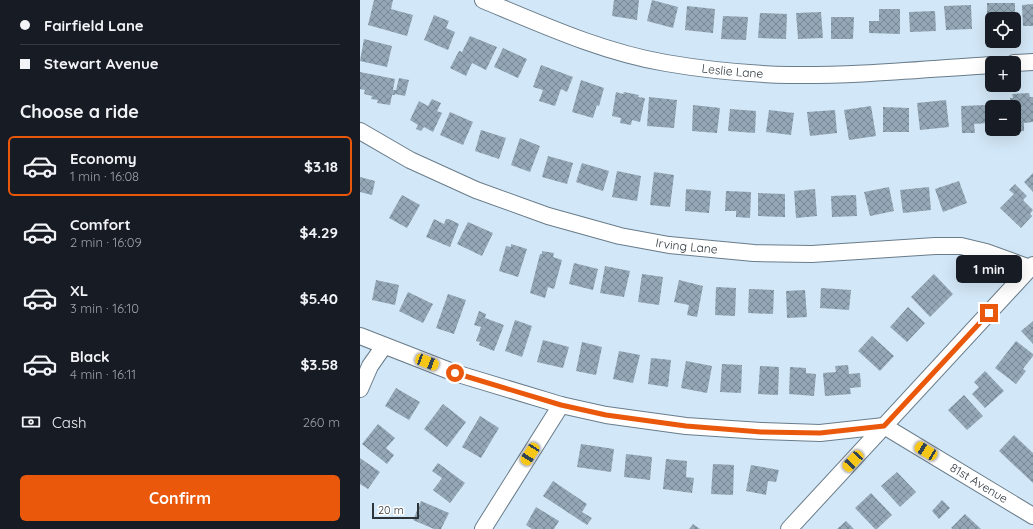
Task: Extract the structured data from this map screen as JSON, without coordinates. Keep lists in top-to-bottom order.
{
  "streets": {
    "street": ["Leslie Lane", "Irving Lane", "81st Avenue"]
  },
  "scale_bar": "20 m",
  "page": {
    "banner": ["Fairfield Lane", "Stewart Avenue"],
    "map_buttons": ["+", "−"],
    "heading": "Choose a ride",
    "list": [
      {
        "name": "Economy",
        "note": "1 min · 16:08",
        "value": "$3.18"
      },
      {
        "name": "Comfort",
        "note": "2 min · 16:09",
        "value": "$4.29"
      },
      {
        "name": "XL",
        "note": "3 min · 16:10",
        "value": "$5.40"
      },
      {
        "name": "Black",
        "note": "4 min · 16:11",
        "value": "$3.58"
      }
    ],
    "bubble": "1 min",
    "pay": ["Cash", "260 m"],
    "buttons": "Confirm",
    "scale": "20 m"
  }
}
